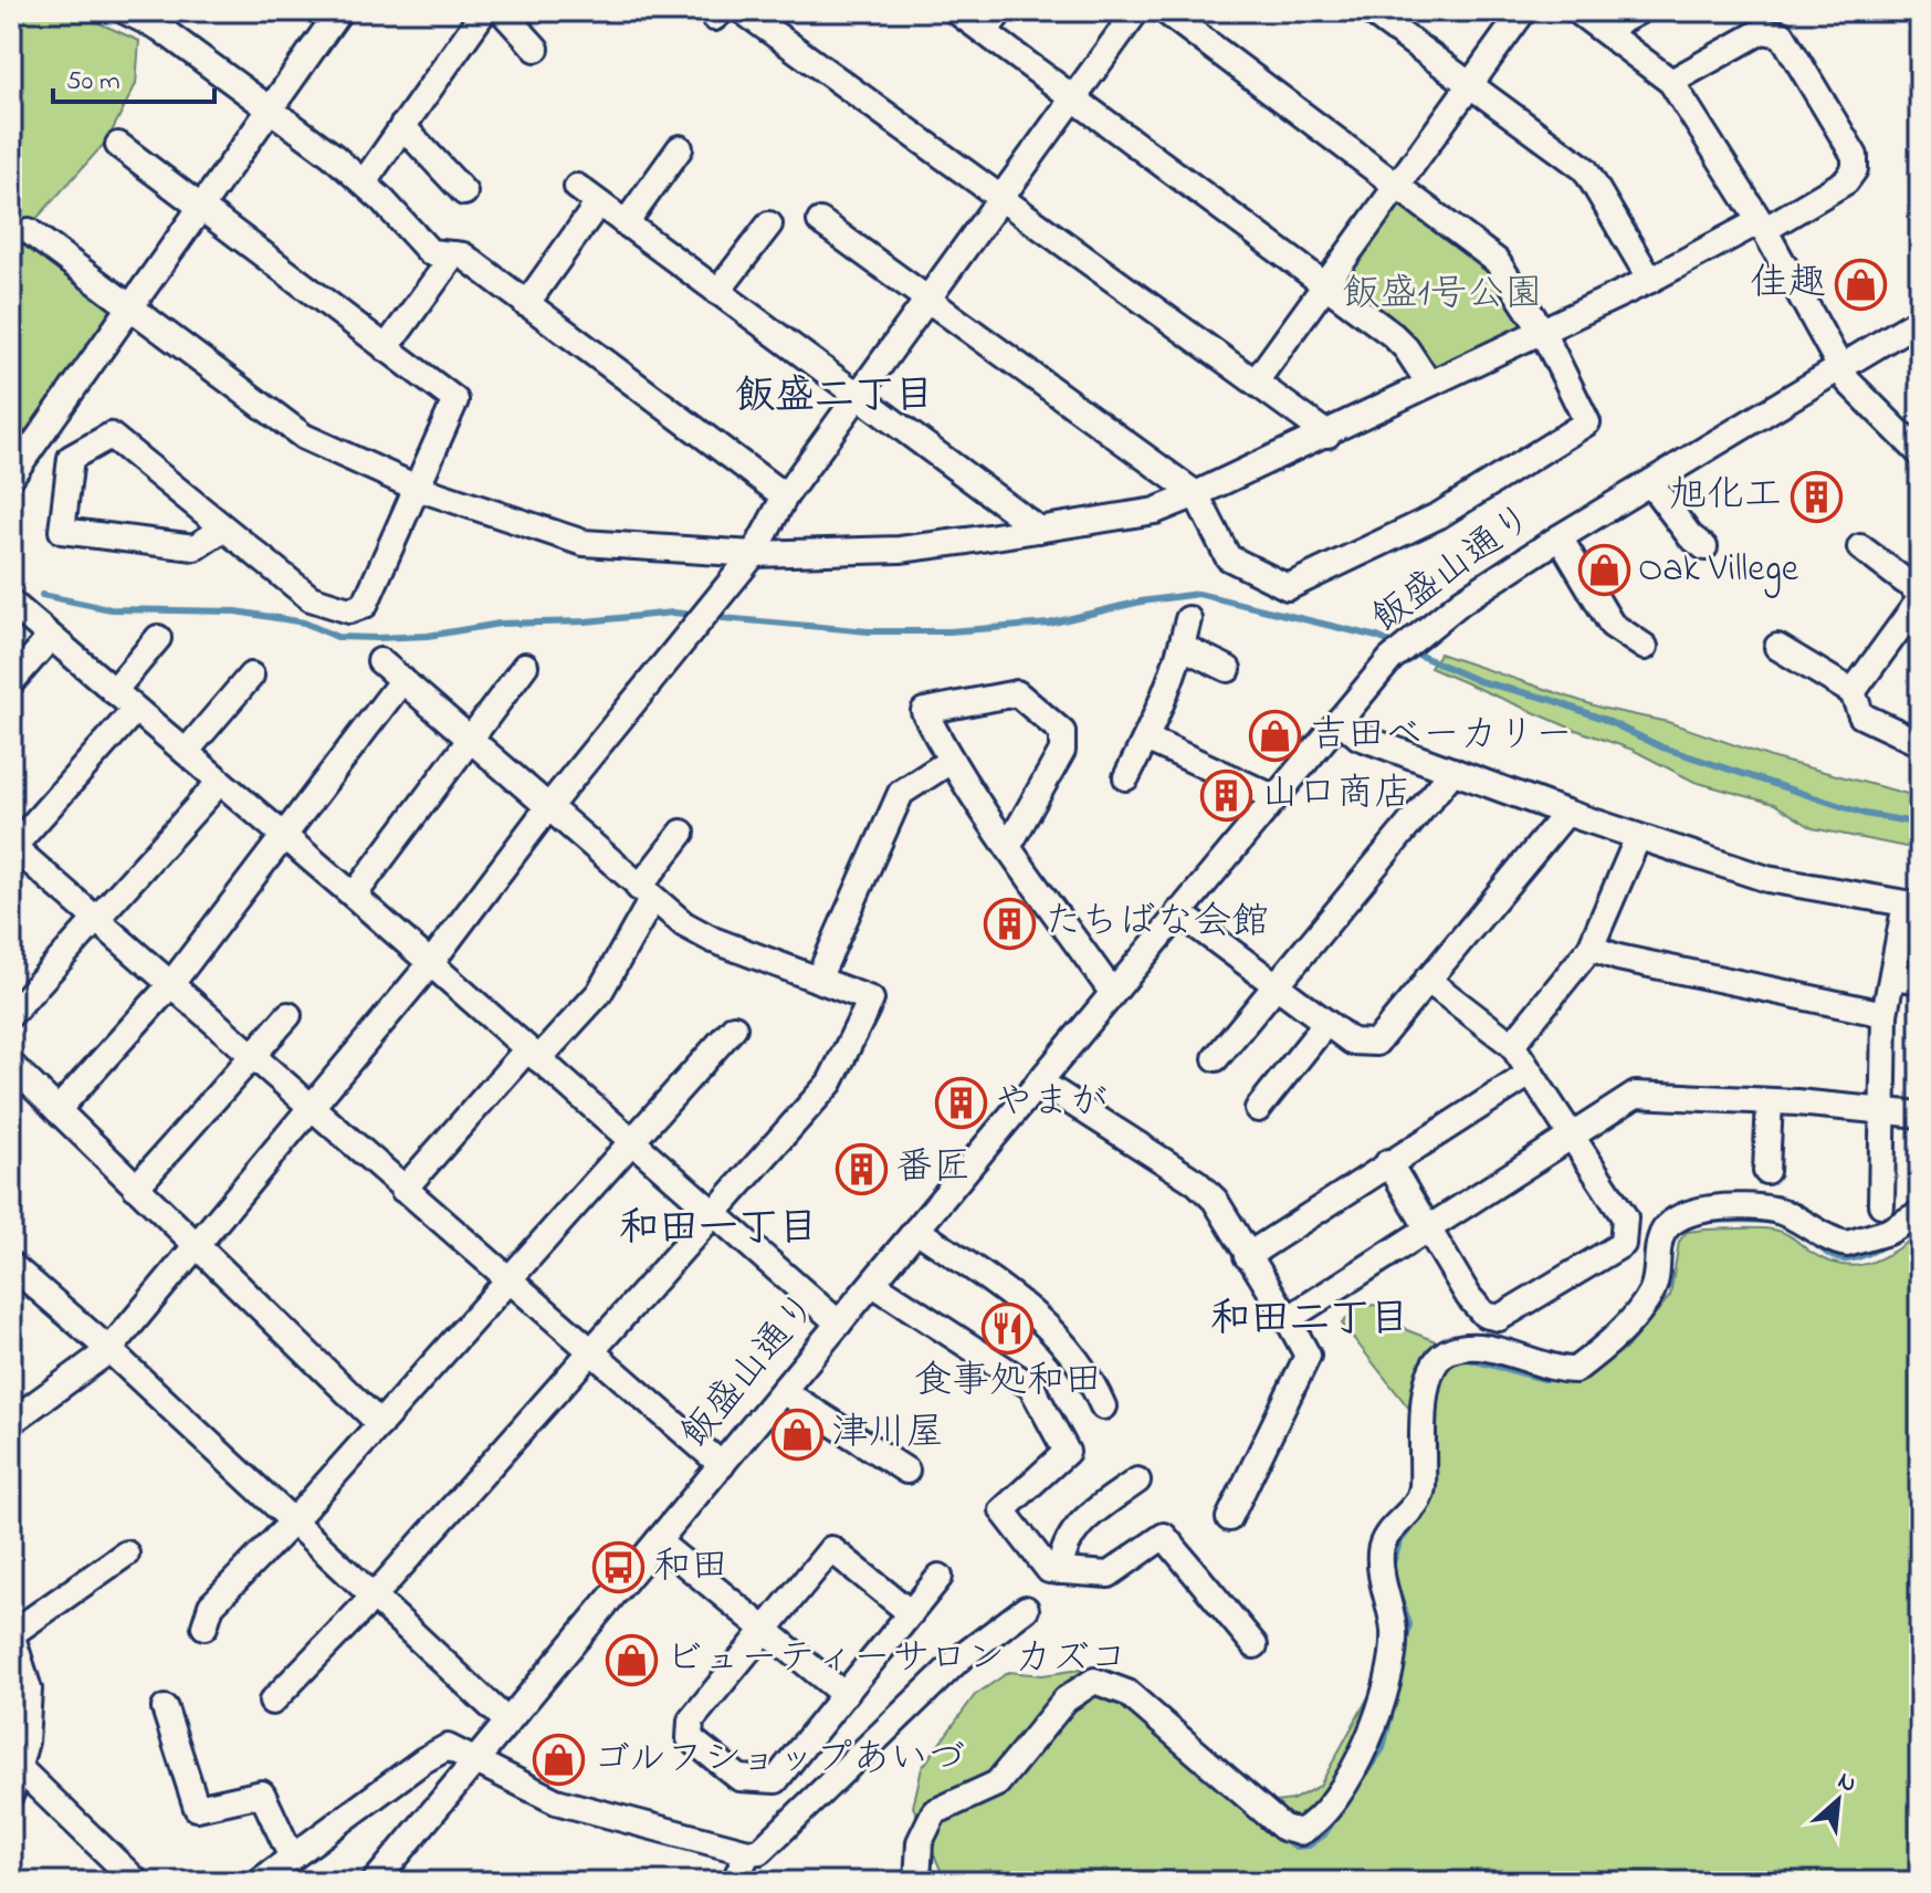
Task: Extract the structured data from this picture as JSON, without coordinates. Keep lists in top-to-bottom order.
{
  "streets": {
    "street": ["飯盛山通り"]
  },
  "districts": ["飯盛二丁目", "和田一丁目", "和田二丁目"],
  "parks": ["飯盛1号公園"],
  "places": {
    "shop": [
      "佳趣",
      "Oak Villege",
      "吉田ベーカリー",
      "津川屋",
      "ビューティーサロン カズコ",
      "ゴルフショップあいづ"
    ],
    "building": [
      "旭化工",
      "山口商店",
      "たちばな会館",
      "やまが",
      "番匠"
    ],
    "restaurant": ["食事処和田"],
    "bus stop": ["和田"]
  },
  "scale_bar": "50 m",
  "north": "top right"
}
